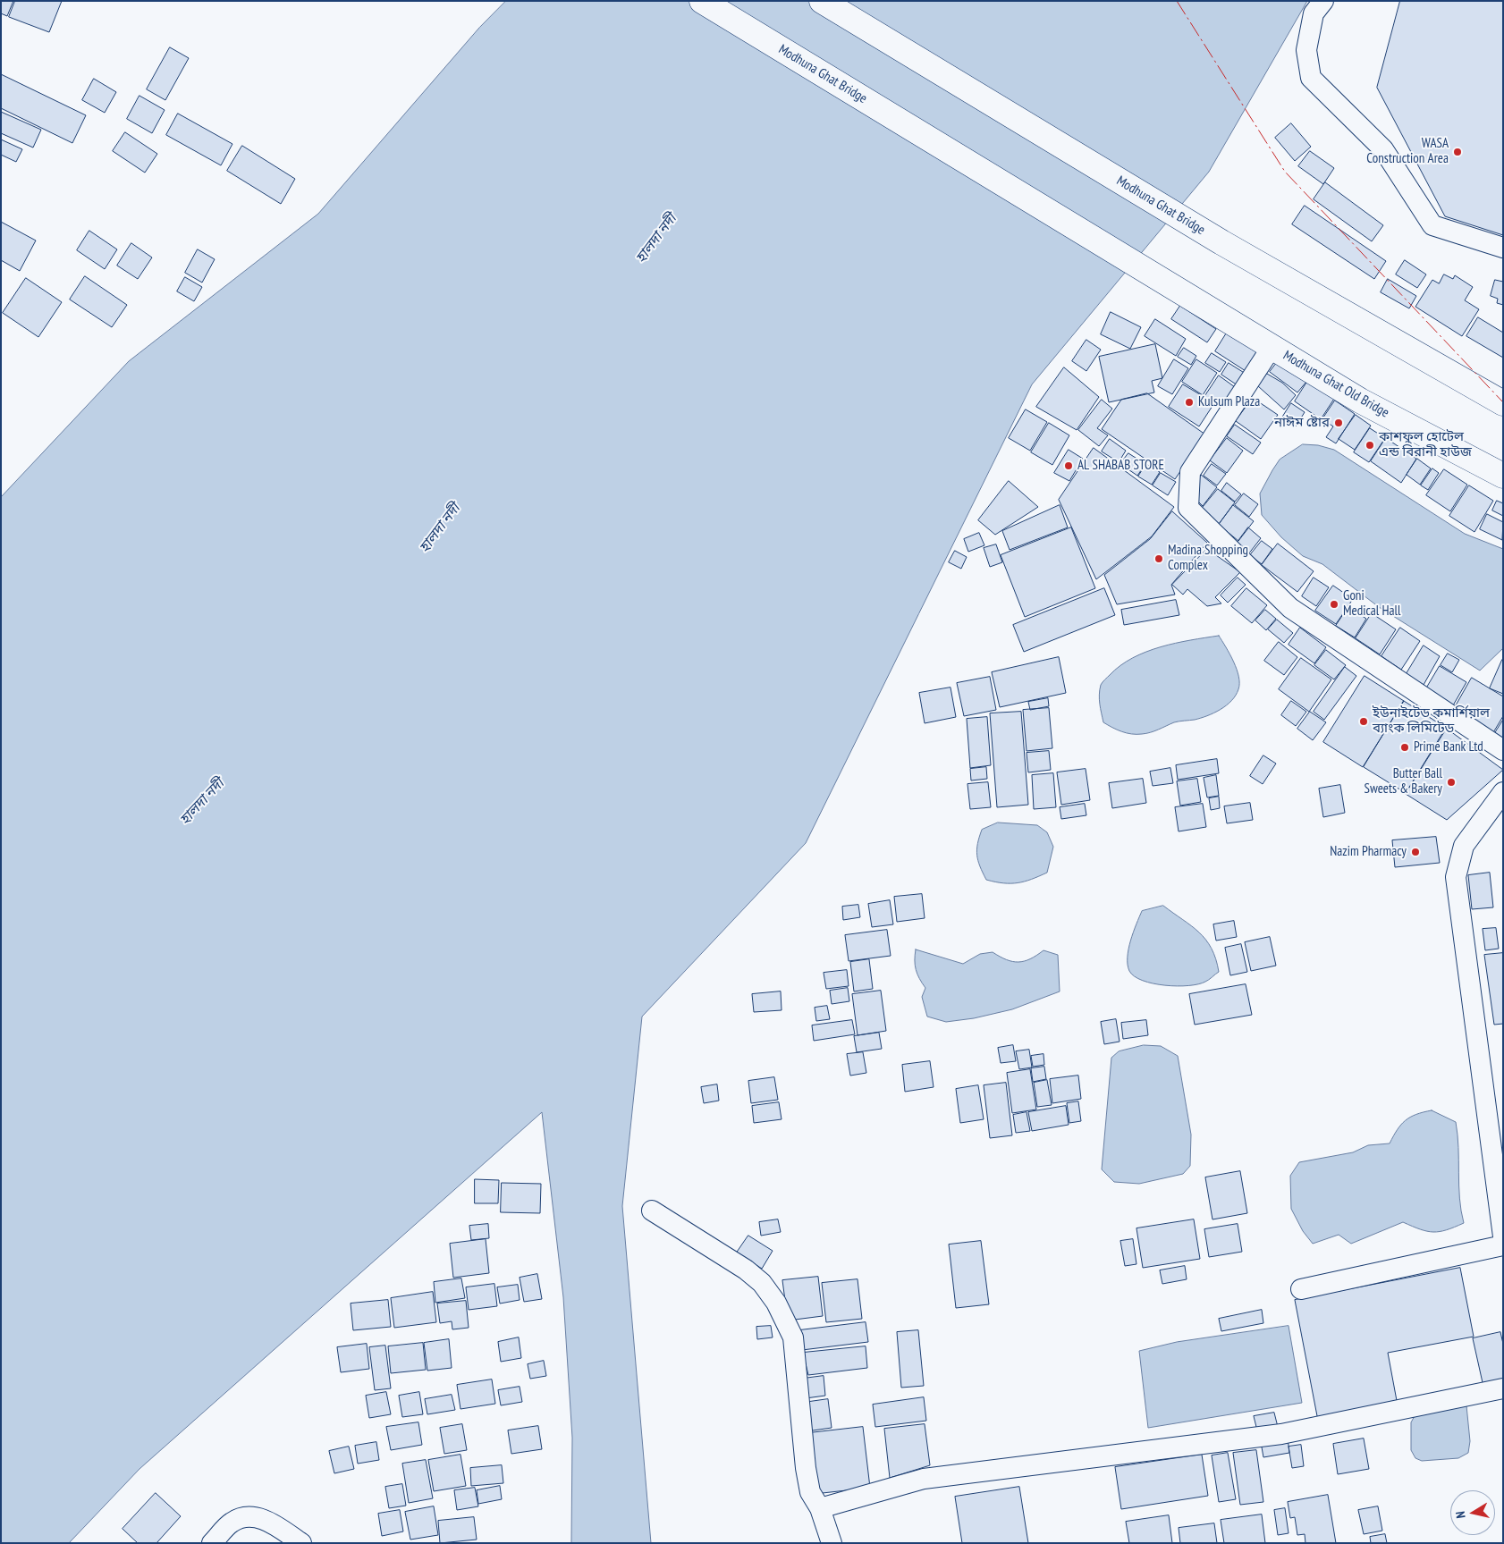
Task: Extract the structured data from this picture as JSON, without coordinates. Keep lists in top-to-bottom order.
{
  "streets": {
    "main road": ["Modhuna Ghat Bridge", "Modhuna Ghat Old Bridge"]
  },
  "crossings": [
    ["Modhuna Ghat Bridge", "Modhuna Ghat Old Bridge"]
  ],
  "water": ["হালদা নদী"],
  "places": [
    "WASA Construction Area",
    "Kulsum Plaza",
    "নাঈম ষ্টোর",
    "কাশফুল হোটেল এন্ড বিরানী হাউজ",
    "AL SHABAB STORE",
    "Madina Shopping Complex",
    "Goni Medical Hall",
    "ইউনাইটেড কমার্শিয়াল ব্যাংক লিমিটেড",
    "Prime Bank Ltd",
    "Butter Ball Sweets & Bakery",
    "Nazim Pharmacy"
  ],
  "north": "left"
}
